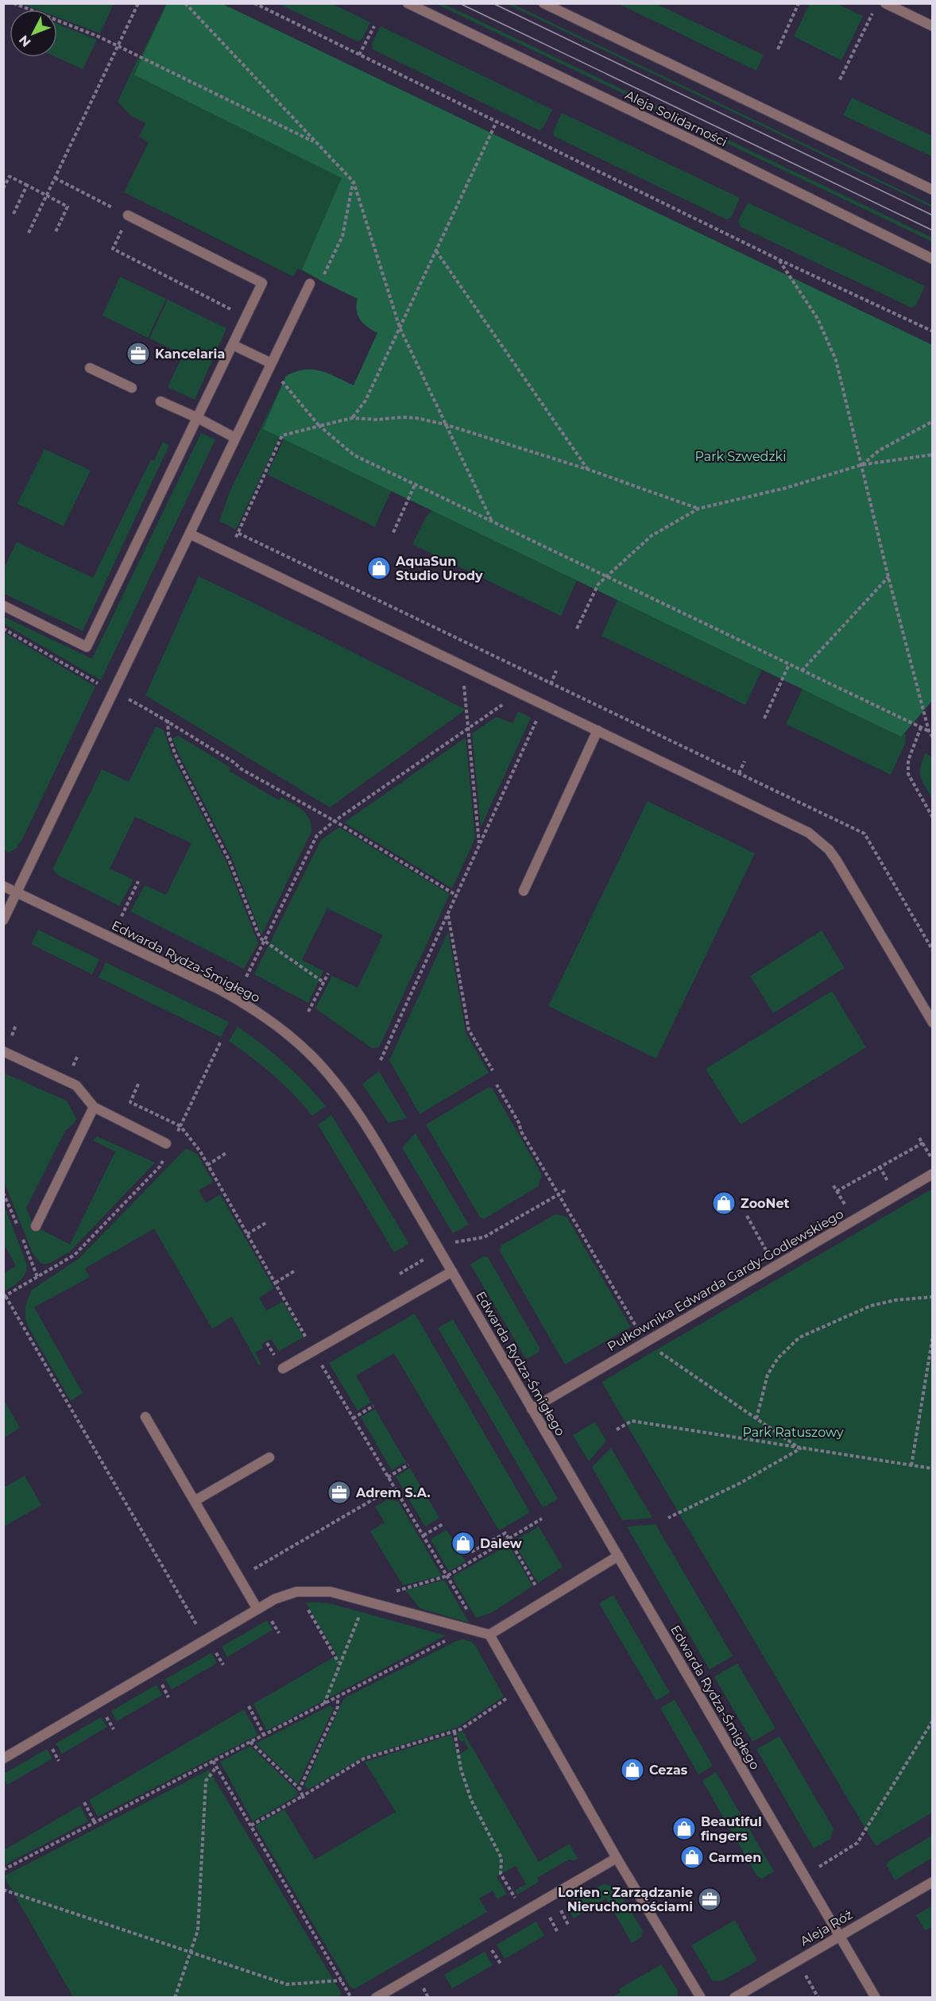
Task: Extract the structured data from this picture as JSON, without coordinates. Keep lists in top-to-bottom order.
{
  "streets": {
    "street": [
      "Aleja Solidarności",
      "Edwarda Rydza-Śmigłego",
      "Pułkownika Edwarda Gardy-Godlewskiego",
      "Aleja Róż"
    ]
  },
  "crossings": [
    ["Edwarda Rydza-Śmigłego", "Pułkownika Edwarda Gardy-Godlewskiego"],
    ["Edwarda Rydza-Śmigłego", "Aleja Róż"]
  ],
  "parks": ["Park Szwedzki", "Park Ratuszowy"],
  "places": {
    "office": ["Kancelaria", "Adrem S.A.", "Lorien - Zarządzanie Nieruchomościami"],
    "shop": [
      "AquaSun Studio Urody",
      "ZooNet",
      "Dalew",
      "Cezas",
      "Beautiful fingers",
      "Carmen"
    ]
  },
  "north": "bottom left"
}
